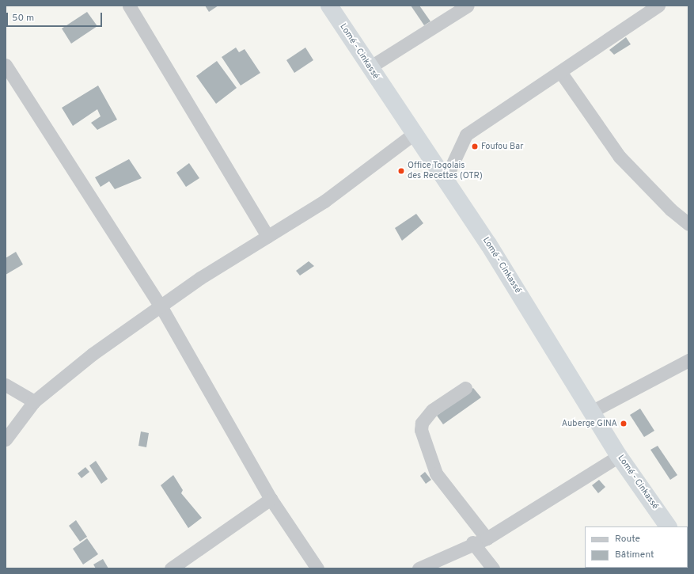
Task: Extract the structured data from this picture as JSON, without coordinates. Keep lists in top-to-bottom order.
{
  "streets": {
    "highway": ["Lomé - Cinkassé"]
  },
  "places": ["Foufou Bar", "Office Togolais des Recettes (OTR)", "Auberge GINA"],
  "legend": ["Route", "Bâtiment"],
  "scale_bar": "50 m"
}
